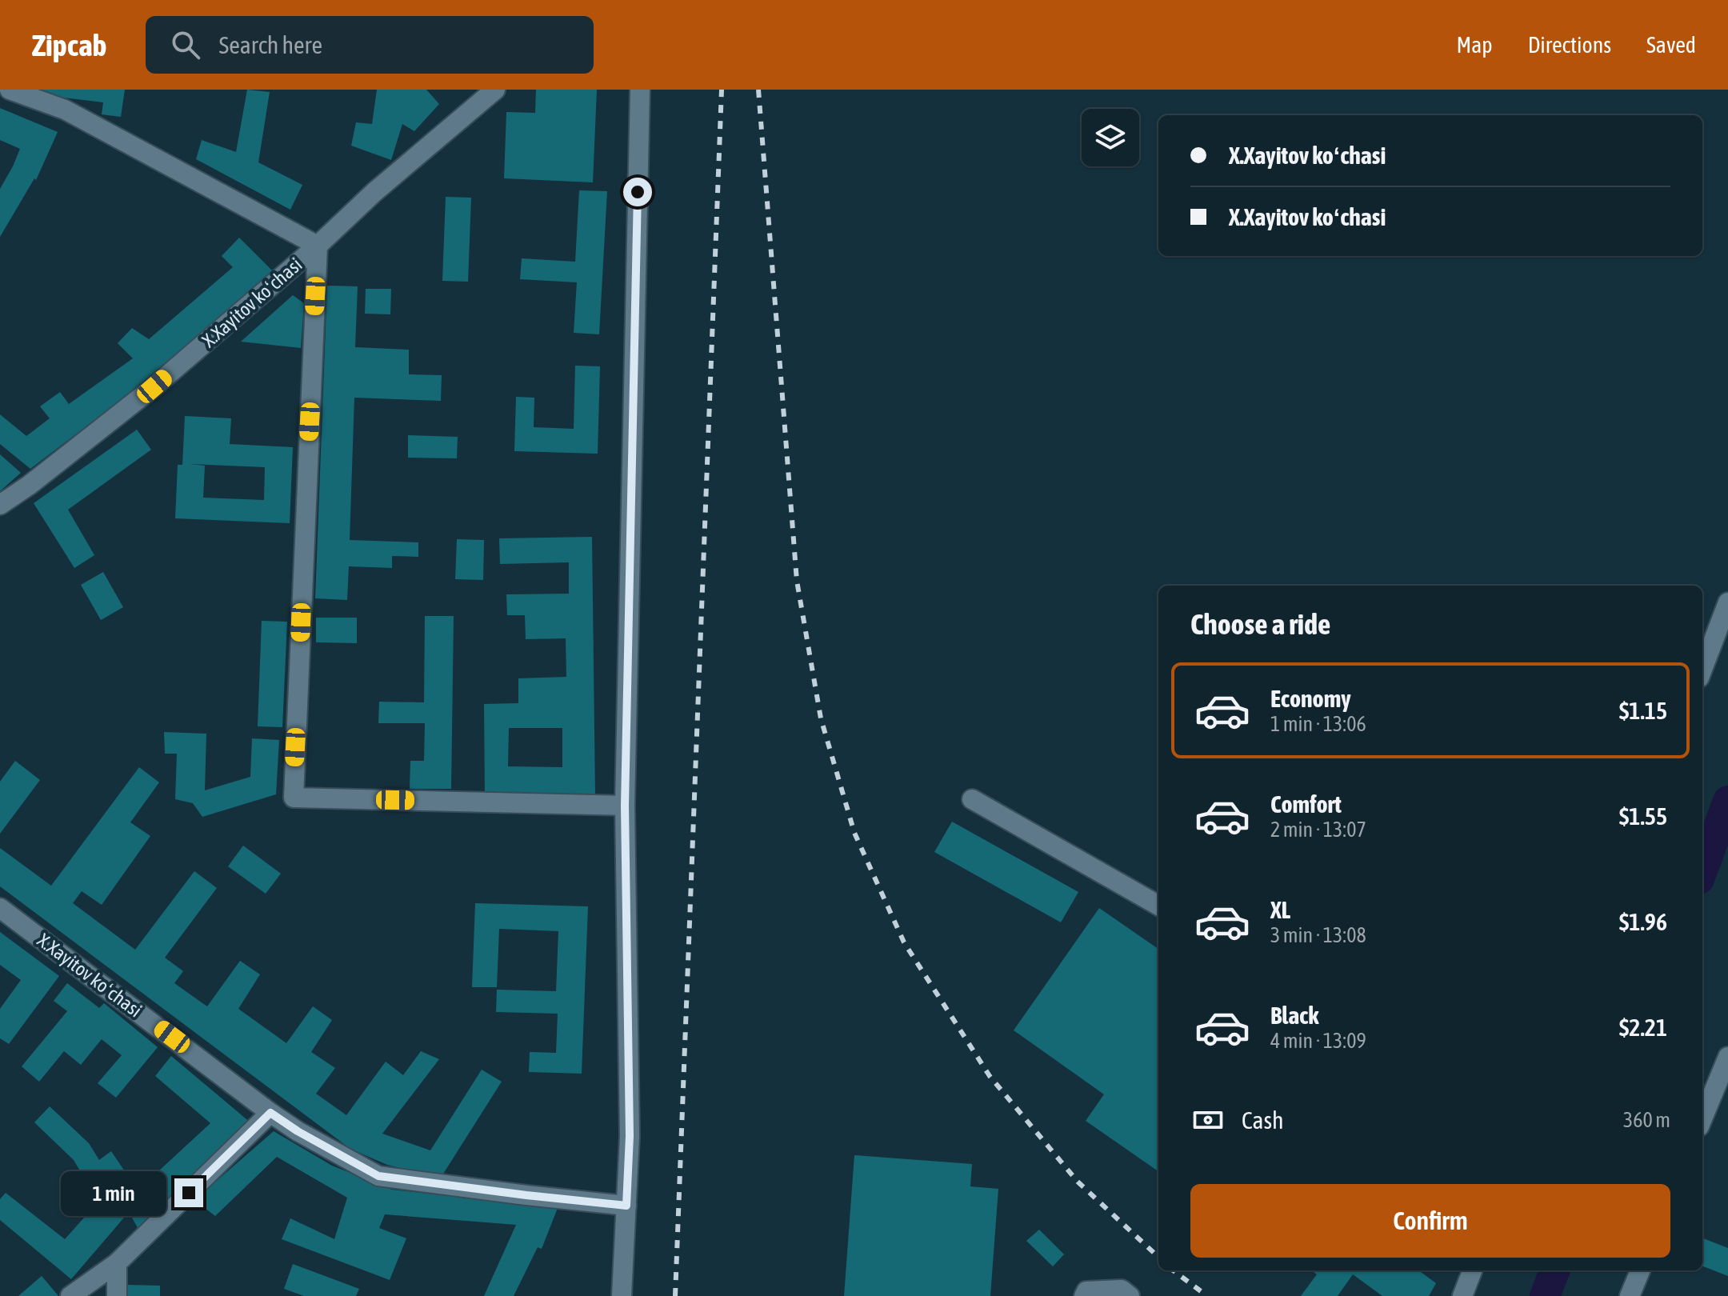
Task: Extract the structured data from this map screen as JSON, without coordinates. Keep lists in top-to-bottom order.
{
  "streets": {
    "street": ["X.Xayitov koʻchasi"]
  },
  "page": {
    "header": "Zipcab",
    "search": "Search here",
    "nav": ["Map", "Directions", "Saved"],
    "banner": ["X.Xayitov koʻchasi", "X.Xayitov koʻchasi"],
    "heading": "Choose a ride",
    "list": [
      {
        "name": "Economy",
        "note": "1 min · 13:06",
        "value": "$1.15"
      },
      {
        "name": "Comfort",
        "note": "2 min · 13:07",
        "value": "$1.55"
      },
      {
        "name": "XL",
        "note": "3 min · 13:08",
        "value": "$1.96"
      },
      {
        "name": "Black",
        "note": "4 min · 13:09",
        "value": "$2.21"
      }
    ],
    "pay": ["Cash", "360 m"],
    "bubble": "1 min",
    "buttons": "Confirm"
  }
}
